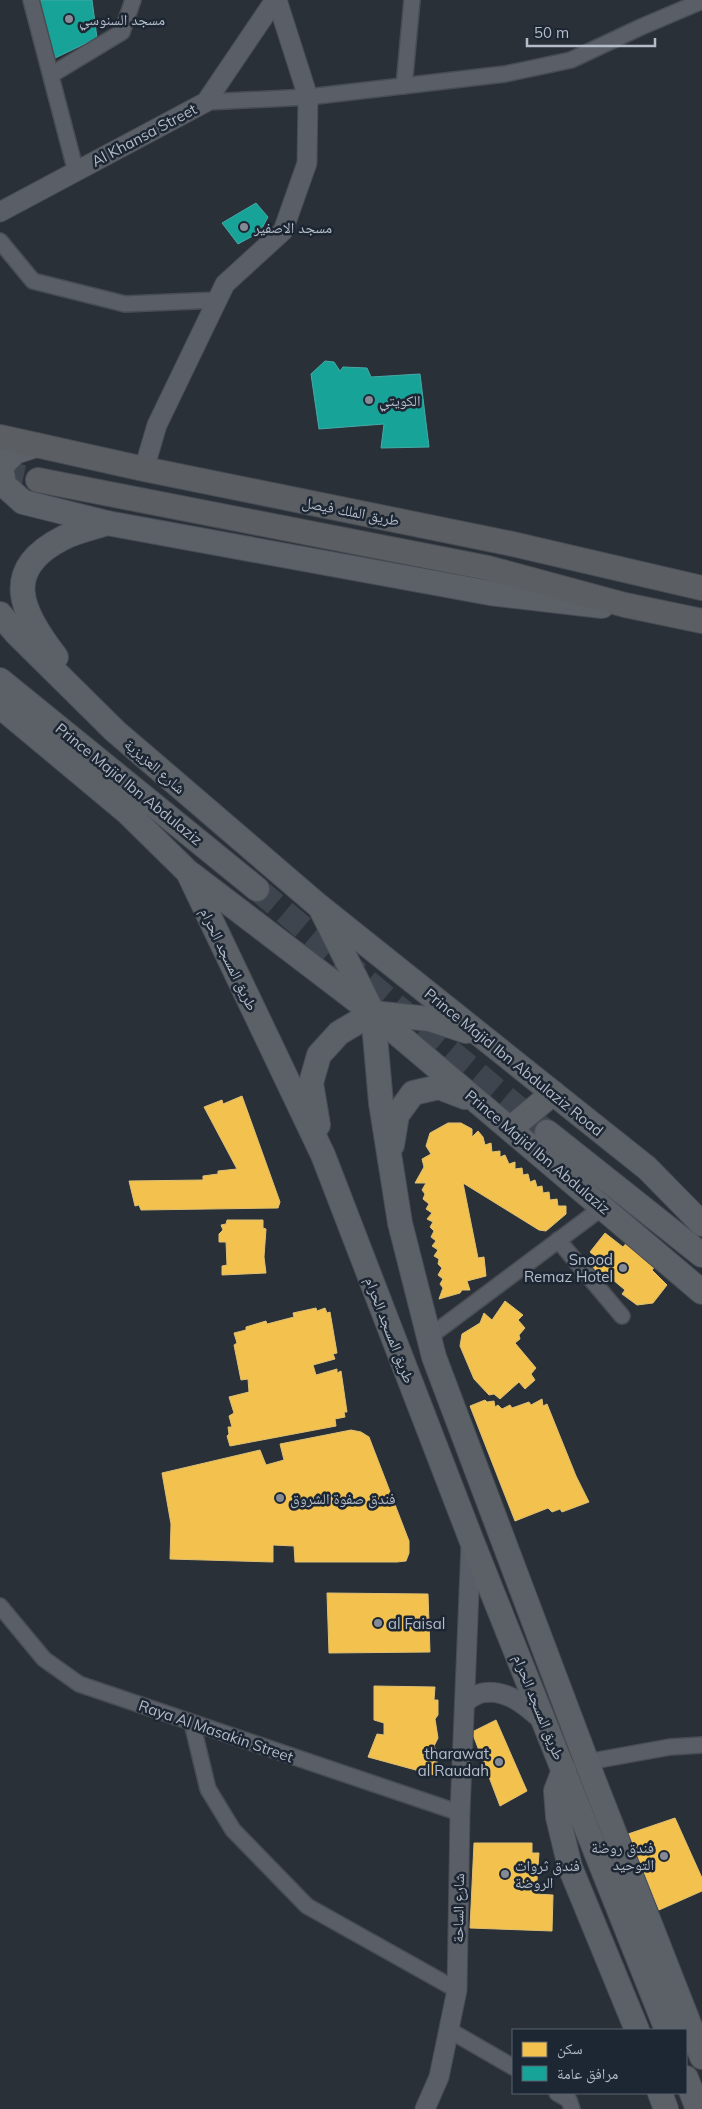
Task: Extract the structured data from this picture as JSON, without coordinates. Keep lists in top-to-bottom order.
{
  "streets": {
    "highway": ["طريق الملك فيصل"],
    "main road": [
      "شارع العزيزية",
      "Prince Majid Ibn Abdulaziz",
      "طريق المسجد الحرام",
      "Prince Majid Ibn Abdulaziz Road"
    ],
    "street": ["Al Khansa Street", "Raya Al Masakin Street", "شارع الساحة"]
  },
  "crossings": [
    ["شارع العزيزية", "طريق المسجد الحرام"],
    ["شارع العزيزية", "Prince Majid Ibn Abdulaziz Road"],
    ["Prince Majid Ibn Abdulaziz", "طريق المسجد الحرام"],
    ["طريق المسجد الحرام", "Prince Majid Ibn Abdulaziz Road"],
    ["طريق المسجد الحرام", "شارع الساحة"],
    ["Raya Al Masakin Street", "شارع الساحة"]
  ],
  "places": [
    "مسجد السنوسي",
    "مسجد الاصفير",
    "الكويتي",
    "Snood Remaz Hotel",
    "فندق صفوة الشروق",
    "al Faisal",
    "tharawat al Raudah",
    "فندق روضة التوحيد",
    "فندق ثروات الروضة"
  ],
  "legend": ["سكن", "مرافق عامة"],
  "scale_bar": "50 m"
}
